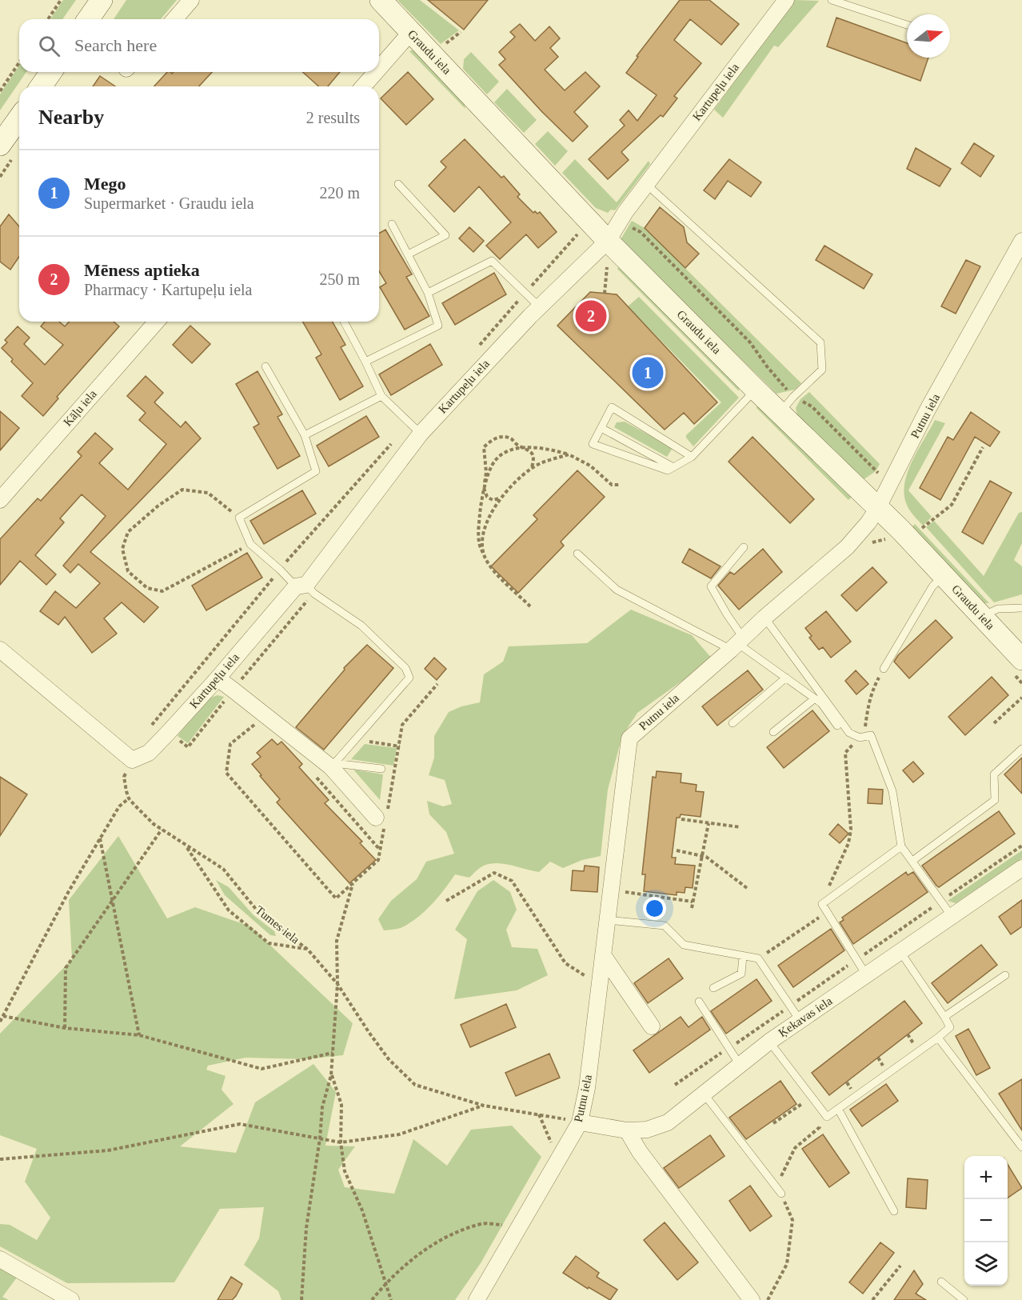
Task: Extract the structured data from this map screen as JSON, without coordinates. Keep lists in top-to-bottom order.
{
  "streets": {
    "main road": ["Graudu iela"],
    "street": [
      "Kartupeļu iela",
      "Kāļu iela",
      "Putnu iela",
      "Ķekavas iela"
    ],
    "path": ["Tumes iela"]
  },
  "crossings": [
    ["Graudu iela", "Kartupeļu iela"],
    ["Graudu iela", "Putnu iela"],
    ["Putnu iela", "Tumes iela"],
    ["Putnu iela", "Ķekavas iela"],
    ["Tumes iela", "Ķekavas iela"]
  ],
  "north": "right",
  "page": {
    "search": "Search here",
    "heading": ["Nearby", "2 results"],
    "list": [
      {
        "mark": "1",
        "name": "Mego",
        "note": "Supermarket · Graudu iela",
        "value": "220 m"
      },
      {
        "mark": "2",
        "name": "Mēness aptieka",
        "note": "Pharmacy · Kartupeļu iela",
        "value": "250 m"
      }
    ],
    "pins": ["2", "1"],
    "map_buttons": ["+", "−"]
  }
}
